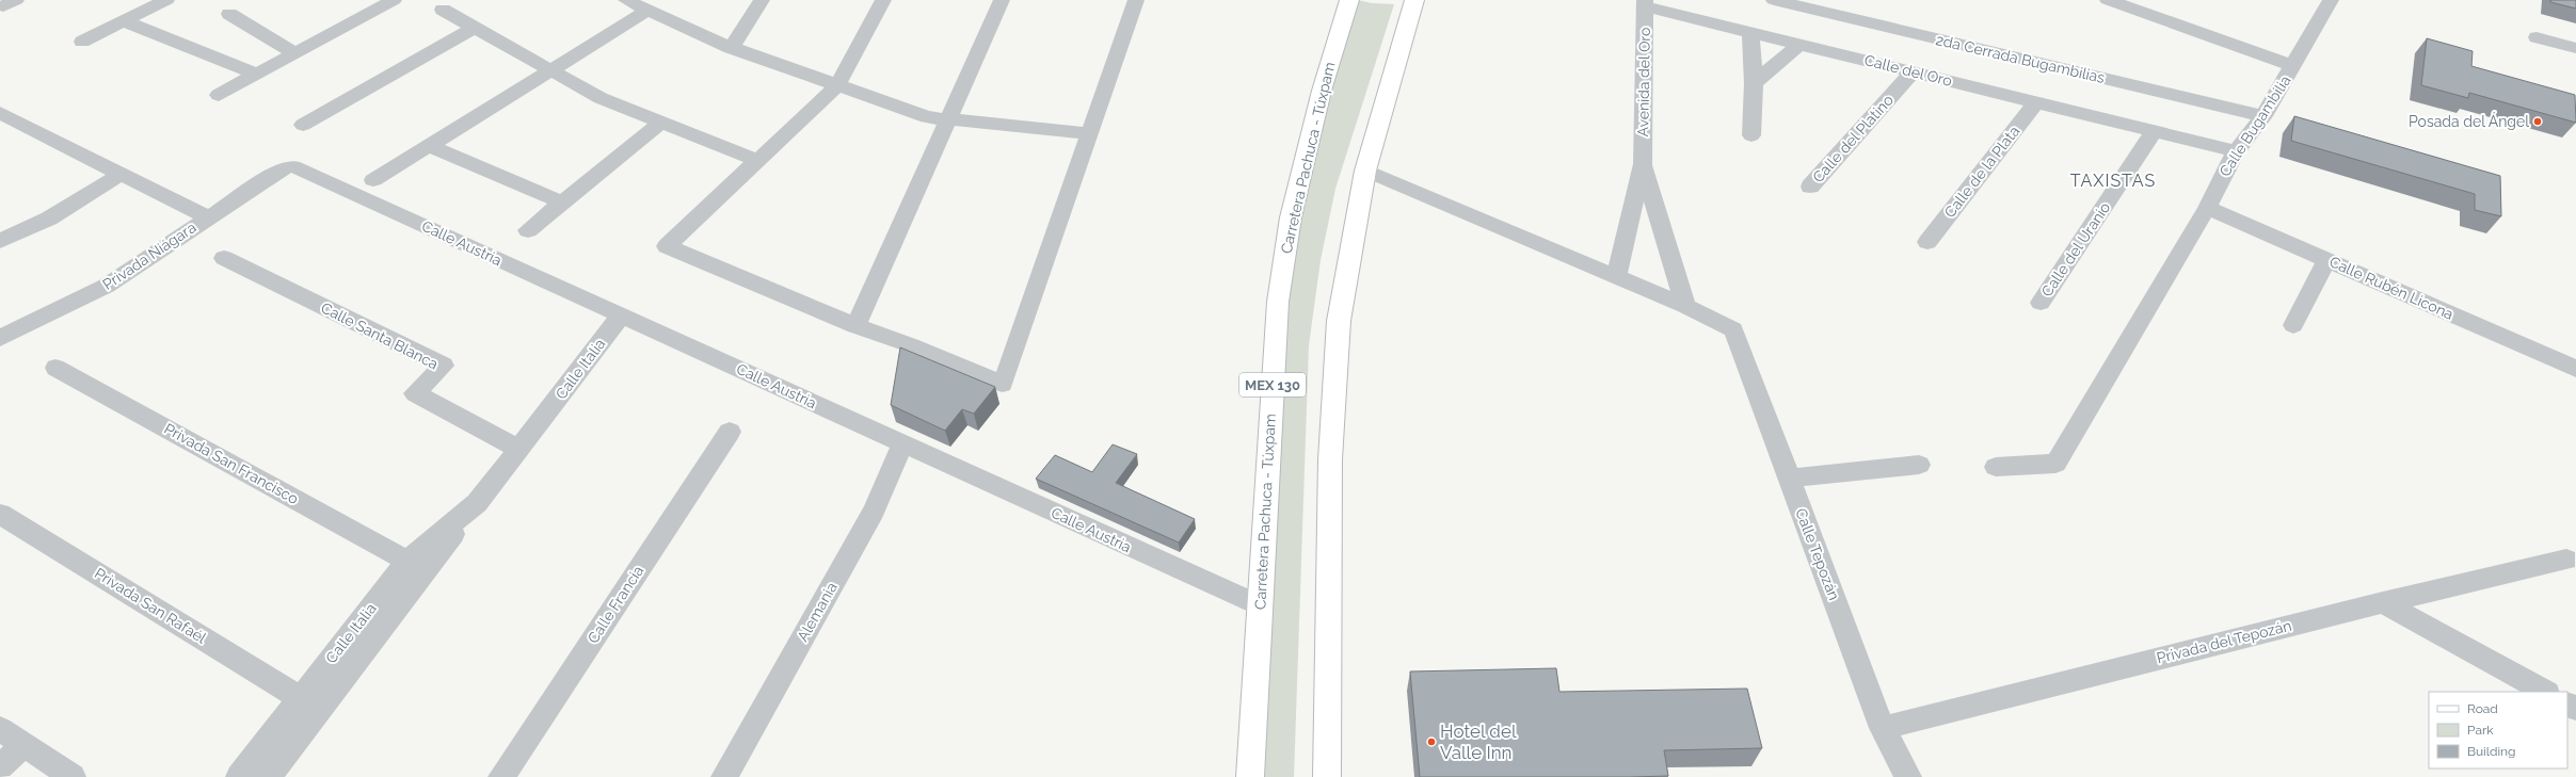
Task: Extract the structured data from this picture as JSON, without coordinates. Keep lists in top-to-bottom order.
{
  "streets": {
    "main road": ["Carretera Pachuca - Túxpam", "MEX 130"],
    "street": [
      "2da Cerrada Bugambilias",
      "Calle del Oro",
      "Avenida del Oro",
      "Calle Bugambilia",
      "Calle del Platino",
      "Calle de la Plata",
      "Calle Austria",
      "Calle del Uranio",
      "Privada Niágara",
      "Calle Rubén Licona",
      "Calle Santa Blanca",
      "Calle Italia",
      "Privada San Francisco",
      "Calle Tepozán",
      "Calle Francia",
      "Privada San Rafaél",
      "Alemania",
      "Privada del Tepozán"
    ]
  },
  "crossings": [
    ["2da Cerrada Bugambilias", "Calle Bugambilia"],
    ["Calle del Oro", "Avenida del Oro"],
    ["Calle del Oro", "Calle Bugambilia"],
    ["Calle del Oro", "Calle del Platino"],
    ["Calle del Oro", "Calle de la Plata"],
    ["Calle del Oro", "Calle del Uranio"],
    ["Avenida del Oro", "Calle Tepozán"],
    ["Calle Bugambilia", "Calle Rubén Licona"],
    ["Carretera Pachuca - Túxpam", "Calle Austria"],
    ["Calle Austria", "Privada Niágara"],
    ["Calle Austria", "Calle Italia"],
    ["Calle Austria", "Alemania"],
    ["Calle Santa Blanca", "Calle Italia"],
    ["Calle Italia", "Privada San Francisco"],
    ["Calle Italia", "Privada San Rafaél"],
    ["Calle Tepozán", "Privada del Tepozán"]
  ],
  "districts": ["TAXISTAS"],
  "places": ["Posada del Ángel", "Hotel del Valle Inn"],
  "legend": ["Road", "Park", "Building"]
}
